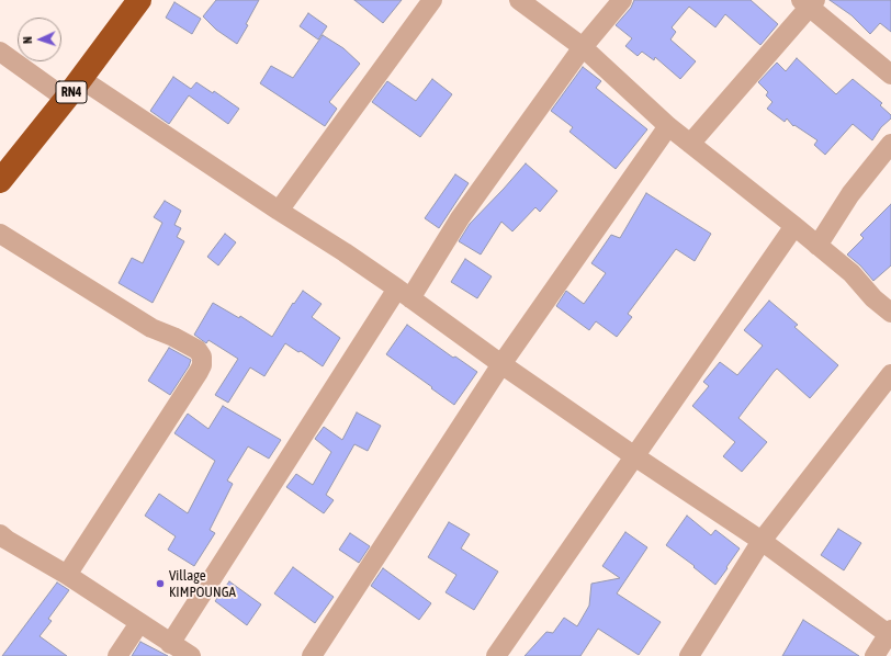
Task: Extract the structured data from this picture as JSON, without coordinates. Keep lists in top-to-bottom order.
{
  "streets": {
    "highway": ["RN4"]
  },
  "places": ["Village KIMPOUNGA"],
  "north": "left"
}
